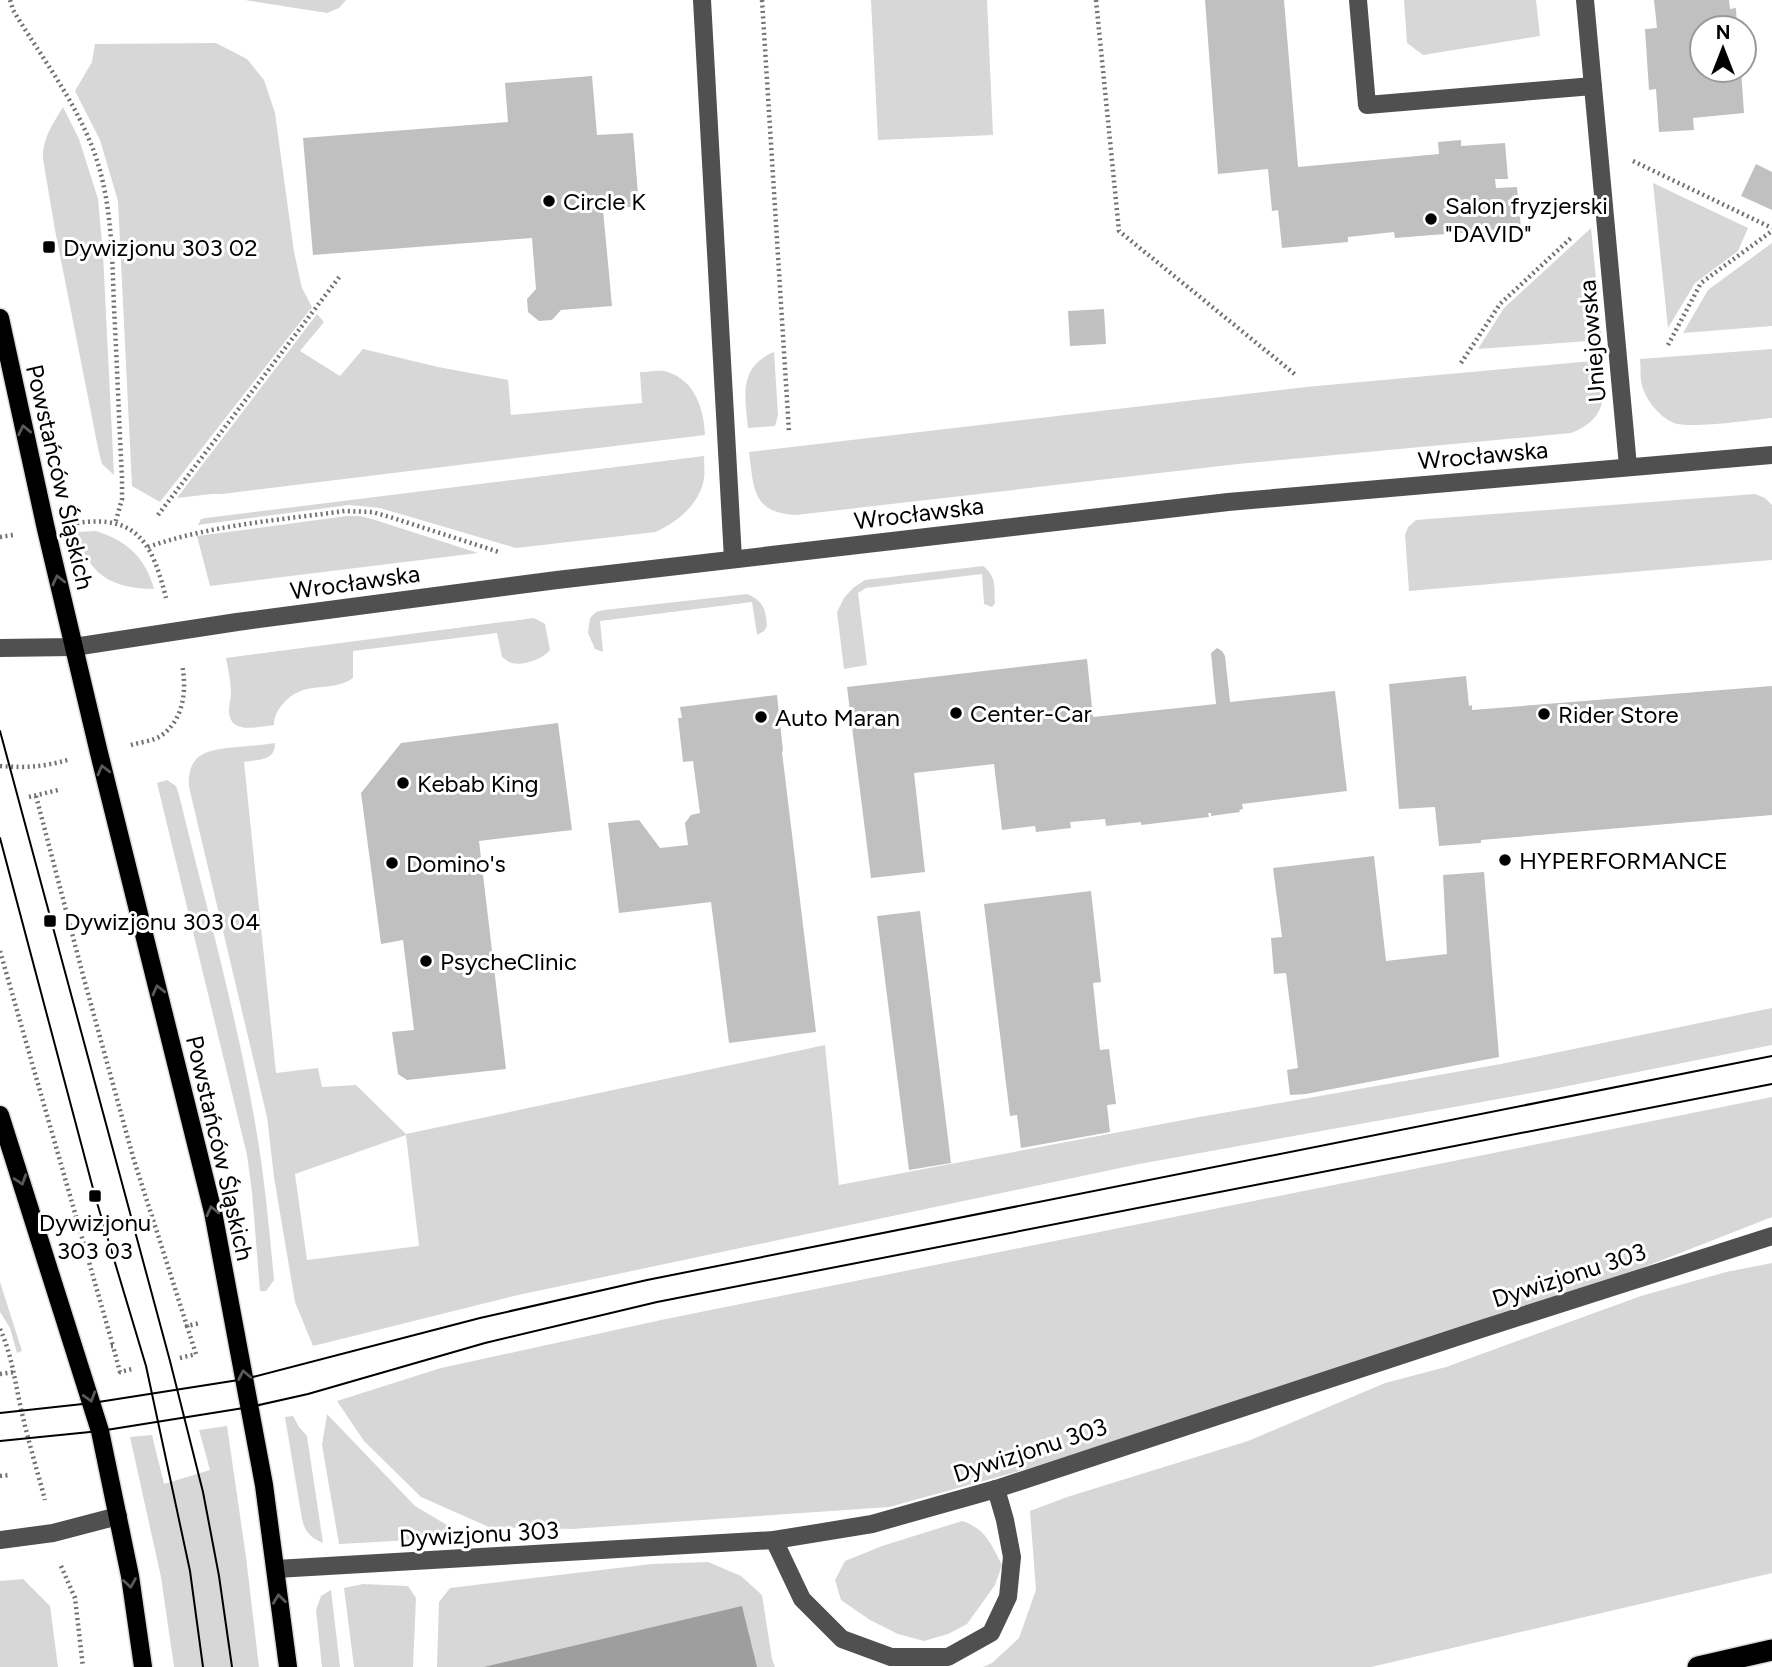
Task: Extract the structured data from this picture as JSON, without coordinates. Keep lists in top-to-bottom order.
{
  "streets": {
    "main road": ["Powstańców Śląskich"],
    "street": ["Uniejowska", "Wrocławska", "Dywizjonu 303"]
  },
  "crossings": [
    ["Uniejowska", "Wrocławska"],
    ["Wrocławska", "Powstańców Śląskich"],
    ["Powstańców Śląskich", "Dywizjonu 303"]
  ],
  "one_way": ["Powstańców Śląskich"],
  "places": {
    "other": [
      "Circle K",
      "Salon fryzjerski \"DAVID\"",
      "Center-Car",
      "Rider Store",
      "Auto Maran",
      "Kebab King",
      "HYPERFORMANCE",
      "Domino's",
      "PsycheClinic"
    ],
    "transit": ["Dywizjonu 303 02", "Dywizjonu 303 04", "Dywizjonu 303 03"]
  },
  "north": "top"
}
